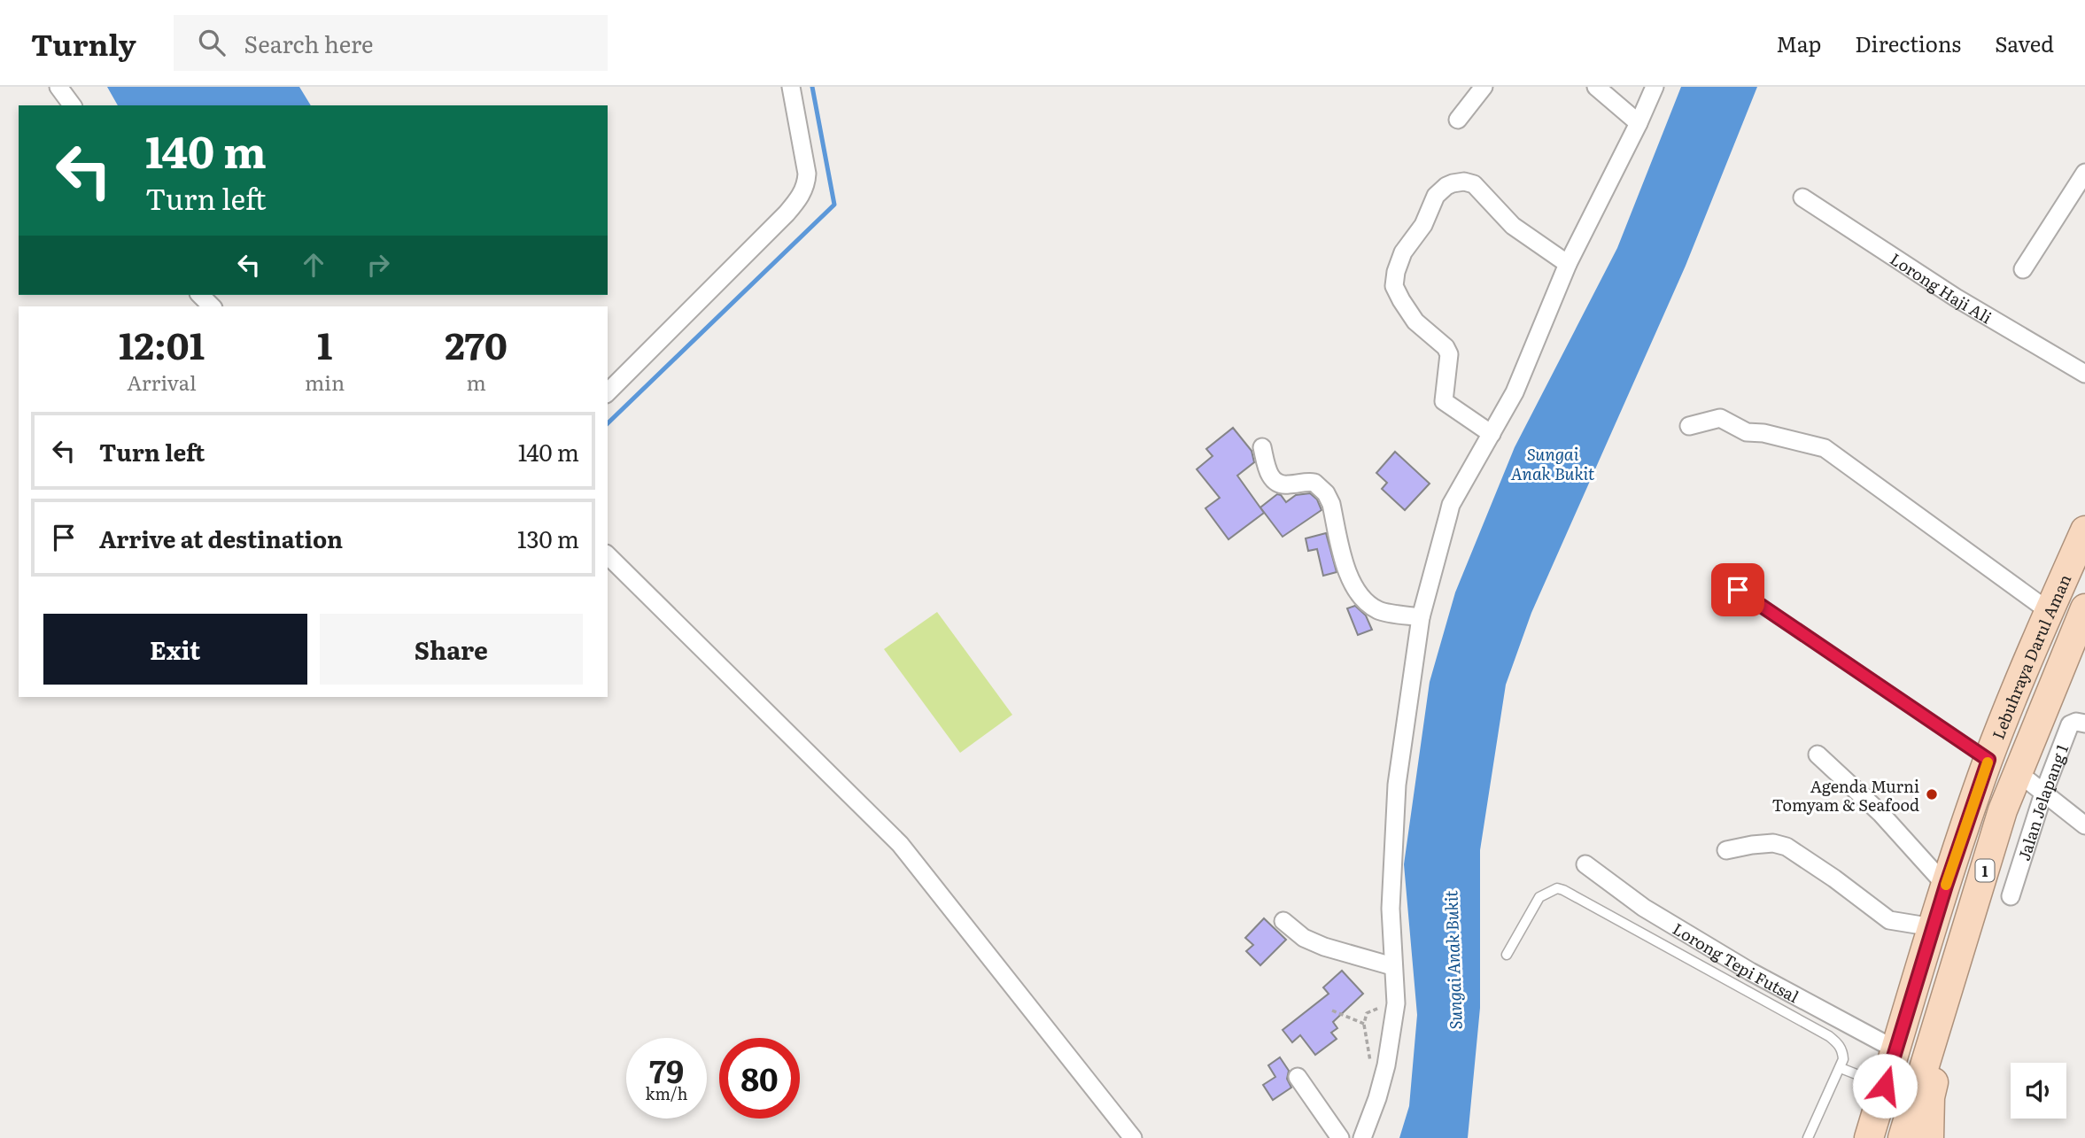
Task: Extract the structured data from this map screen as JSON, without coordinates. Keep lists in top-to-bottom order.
{
  "streets": {
    "highway": ["Lebuhraya Darul Aman", "1"],
    "street": ["Lorong Haji Ali", "Jalan Jelapang 1", "Lorong Tepi Futsal"]
  },
  "crossings": [
    ["Lebuhraya Darul Aman", "Lorong Tepi Futsal"]
  ],
  "water": ["Sungai Anak Bukit"],
  "places": ["Agenda Murni Tomyam & Seafood"],
  "page": {
    "header": "Turnly",
    "search": "Search here",
    "nav": ["Map", "Directions", "Saved"],
    "turn": ["140 m", "Turn left"],
    "eta": [
      "12:01",
      "Arrival",
      "1",
      "min",
      "270",
      "m"
    ],
    "list": [
      {
        "name": "Turn left",
        "value": "140 m"
      },
      {
        "name": "Arrive at destination",
        "value": "130 m"
      }
    ],
    "buttons": ["Exit", "Share"],
    "speed": "79 km/h",
    "limit": "80"
  }
}
